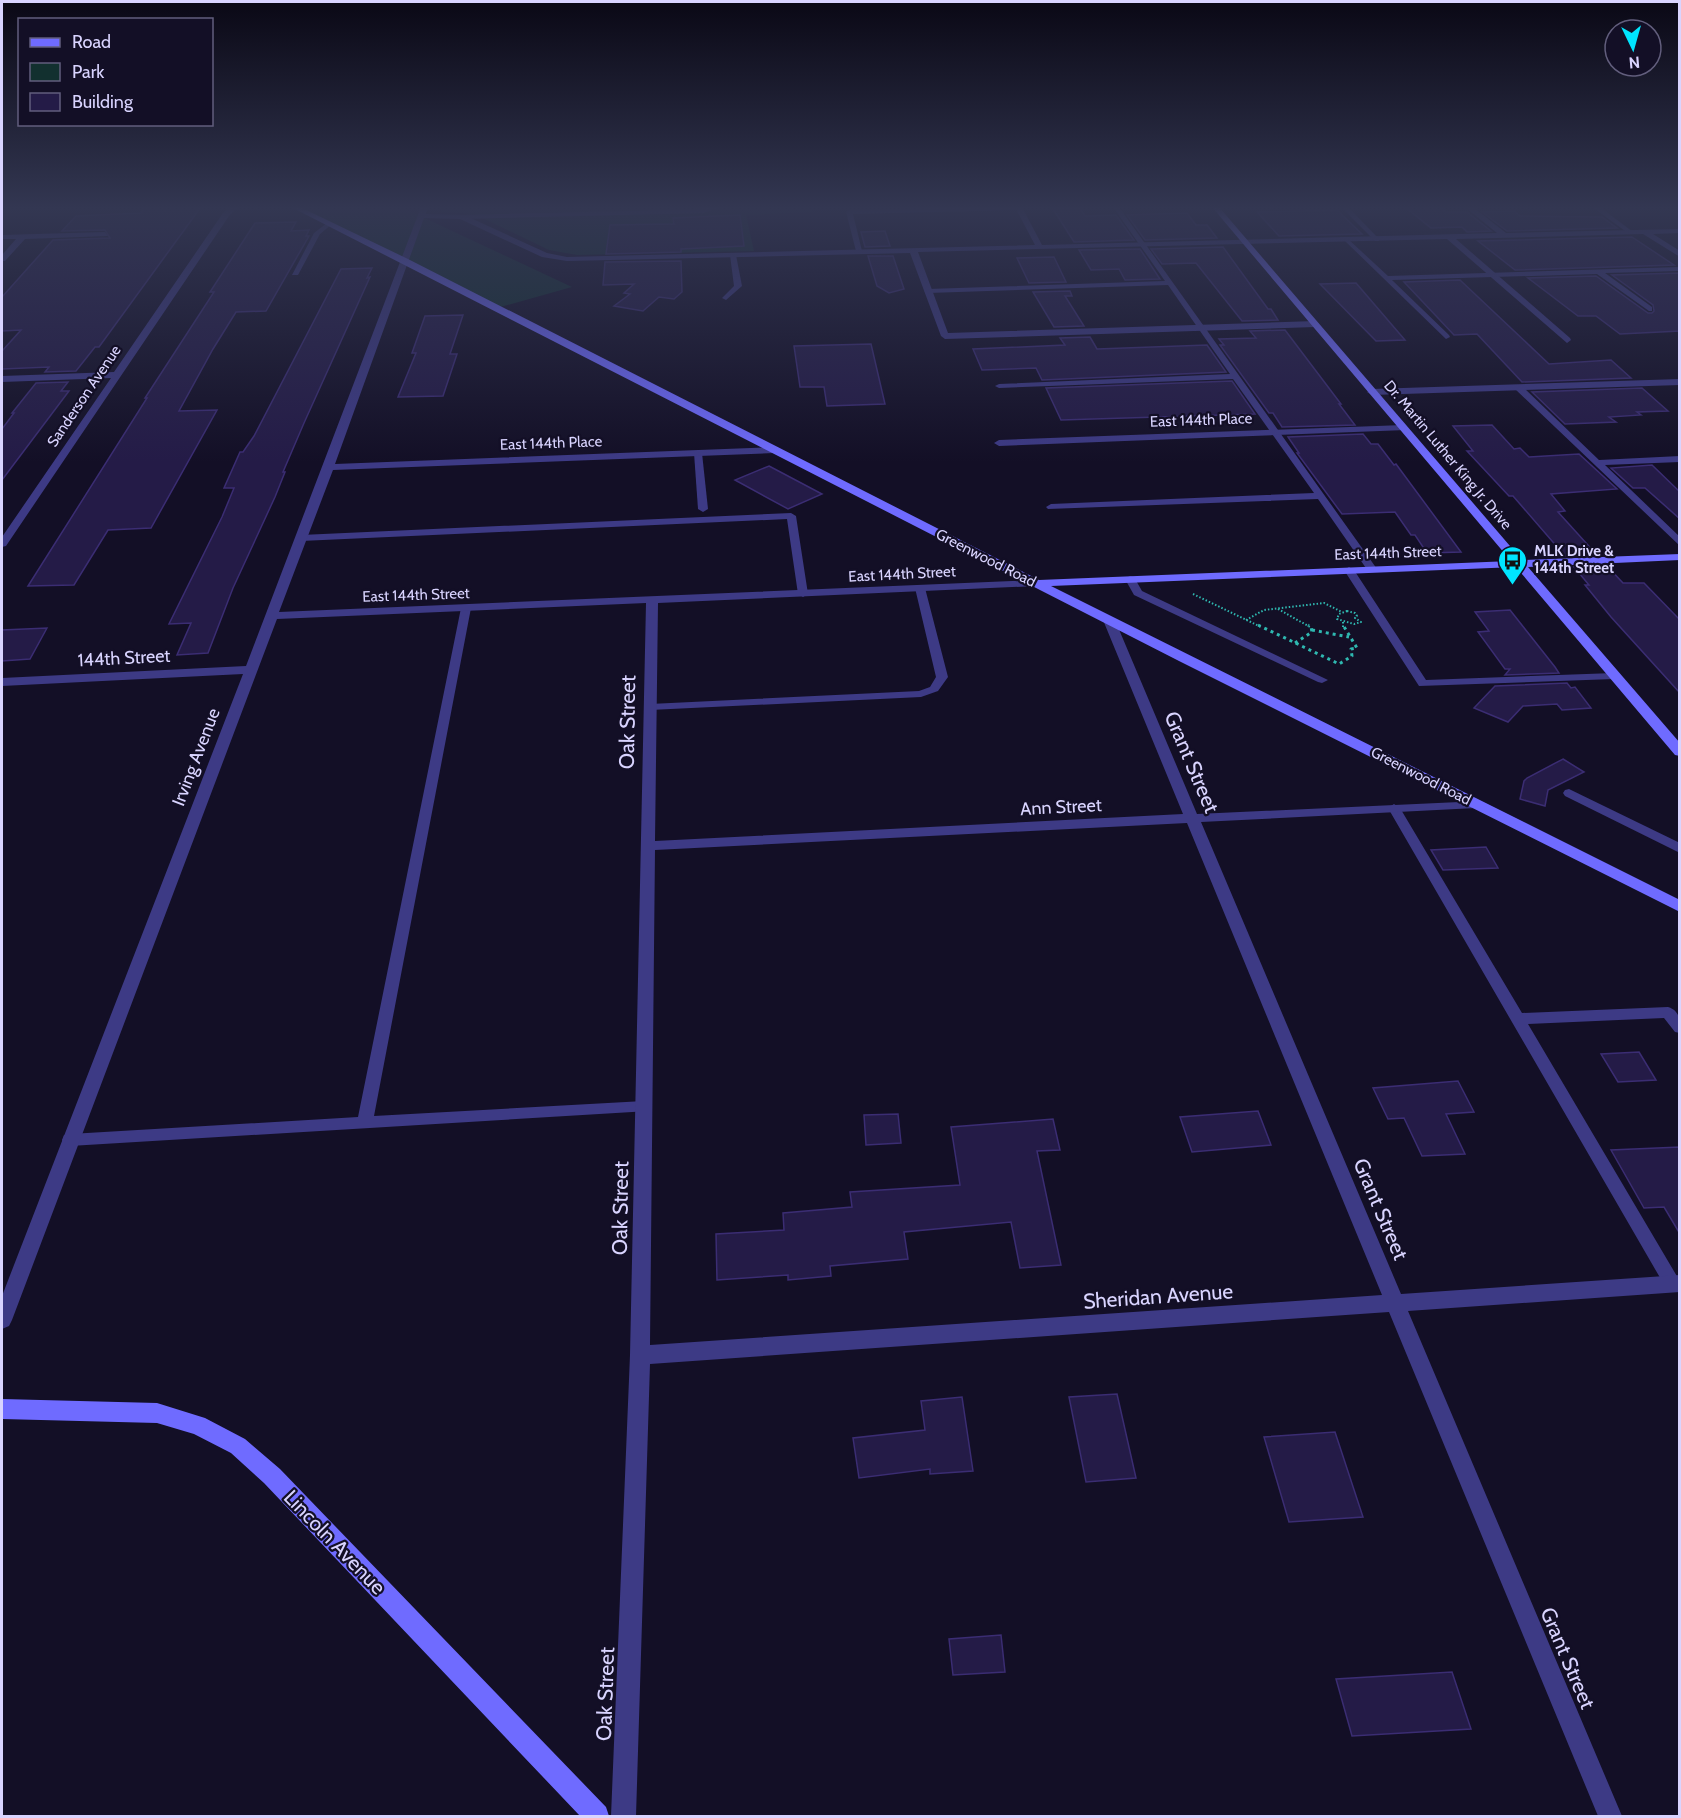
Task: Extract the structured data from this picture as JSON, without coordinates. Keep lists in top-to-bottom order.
{
  "streets": {
    "street": [
      "Sanderson Avenue",
      "East 144th Place",
      "Dr. Martin Luther King Jr. Drive",
      "East 144th Street",
      "Greenwood Road",
      "144th Street",
      "Oak Street",
      "Irving Avenue",
      "Grant Street",
      "Ann Street",
      "Sheridan Avenue",
      "Lincoln Avenue"
    ]
  },
  "crossings": [
    ["East 144th Place", "Dr. Martin Luther King Jr. Drive"],
    ["East 144th Place", "Greenwood Road"],
    ["East 144th Place", "Irving Avenue"],
    ["Dr. Martin Luther King Jr. Drive", "East 144th Street"],
    ["East 144th Street", "Greenwood Road"],
    ["East 144th Street", "Oak Street"],
    ["East 144th Street", "Irving Avenue"],
    ["Greenwood Road", "Grant Street"],
    ["Greenwood Road", "Ann Street"],
    ["144th Street", "Irving Avenue"],
    ["Oak Street", "Ann Street"],
    ["Oak Street", "Sheridan Avenue"],
    ["Grant Street", "Ann Street"],
    ["Grant Street", "Sheridan Avenue"]
  ],
  "places": {
    "bus stop": ["MLK Drive & 144th Street"]
  },
  "legend": ["Road", "Park", "Building"],
  "north": "bottom"
}
